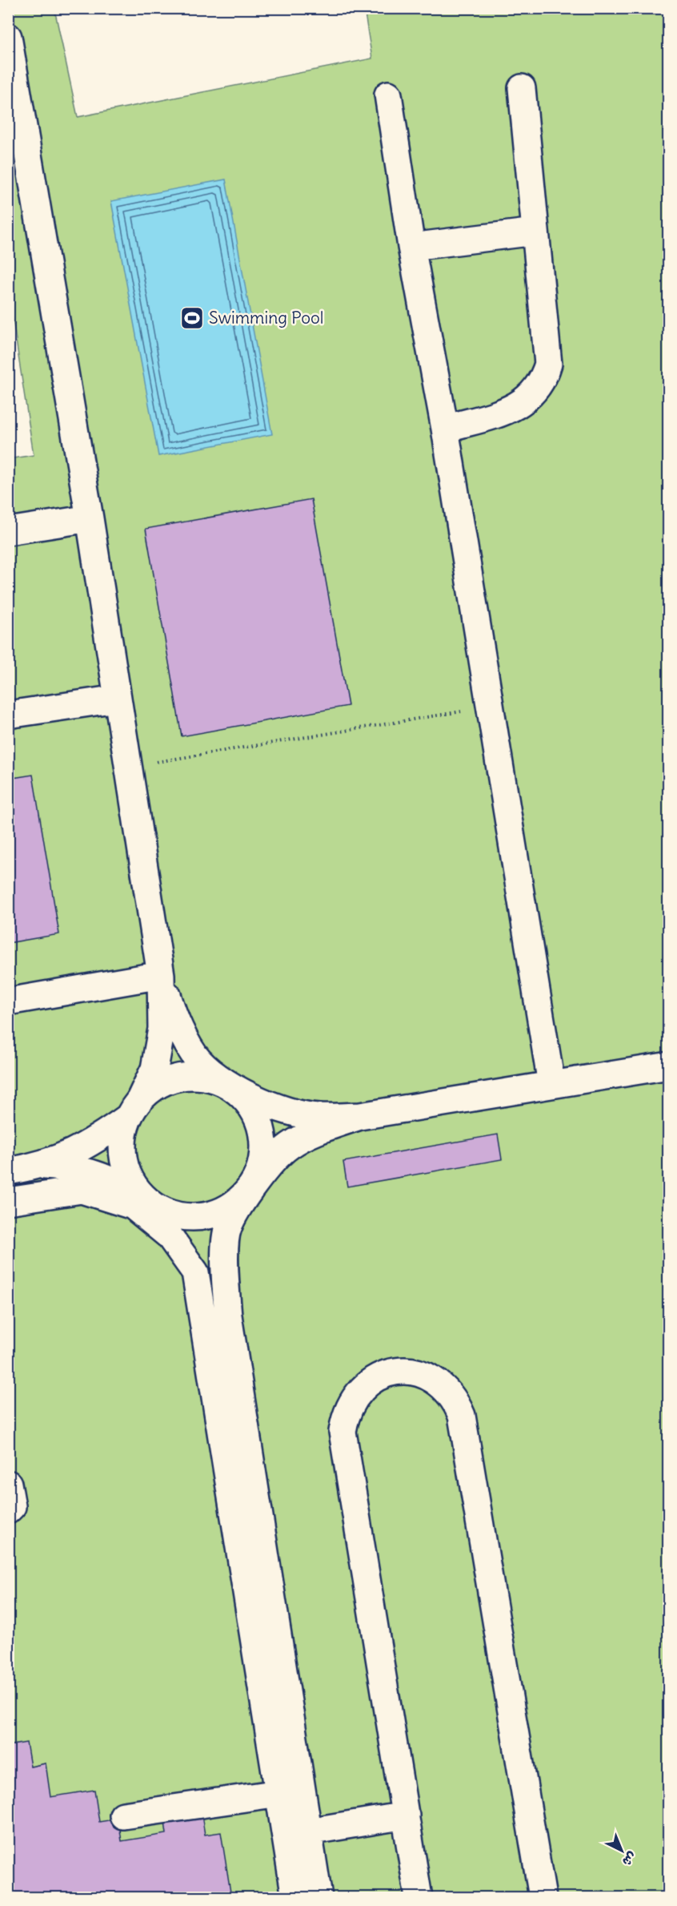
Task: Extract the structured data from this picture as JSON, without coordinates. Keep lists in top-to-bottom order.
{
  "places": {
    "sports": ["Swimming Pool"]
  },
  "north": "bottom right"
}
